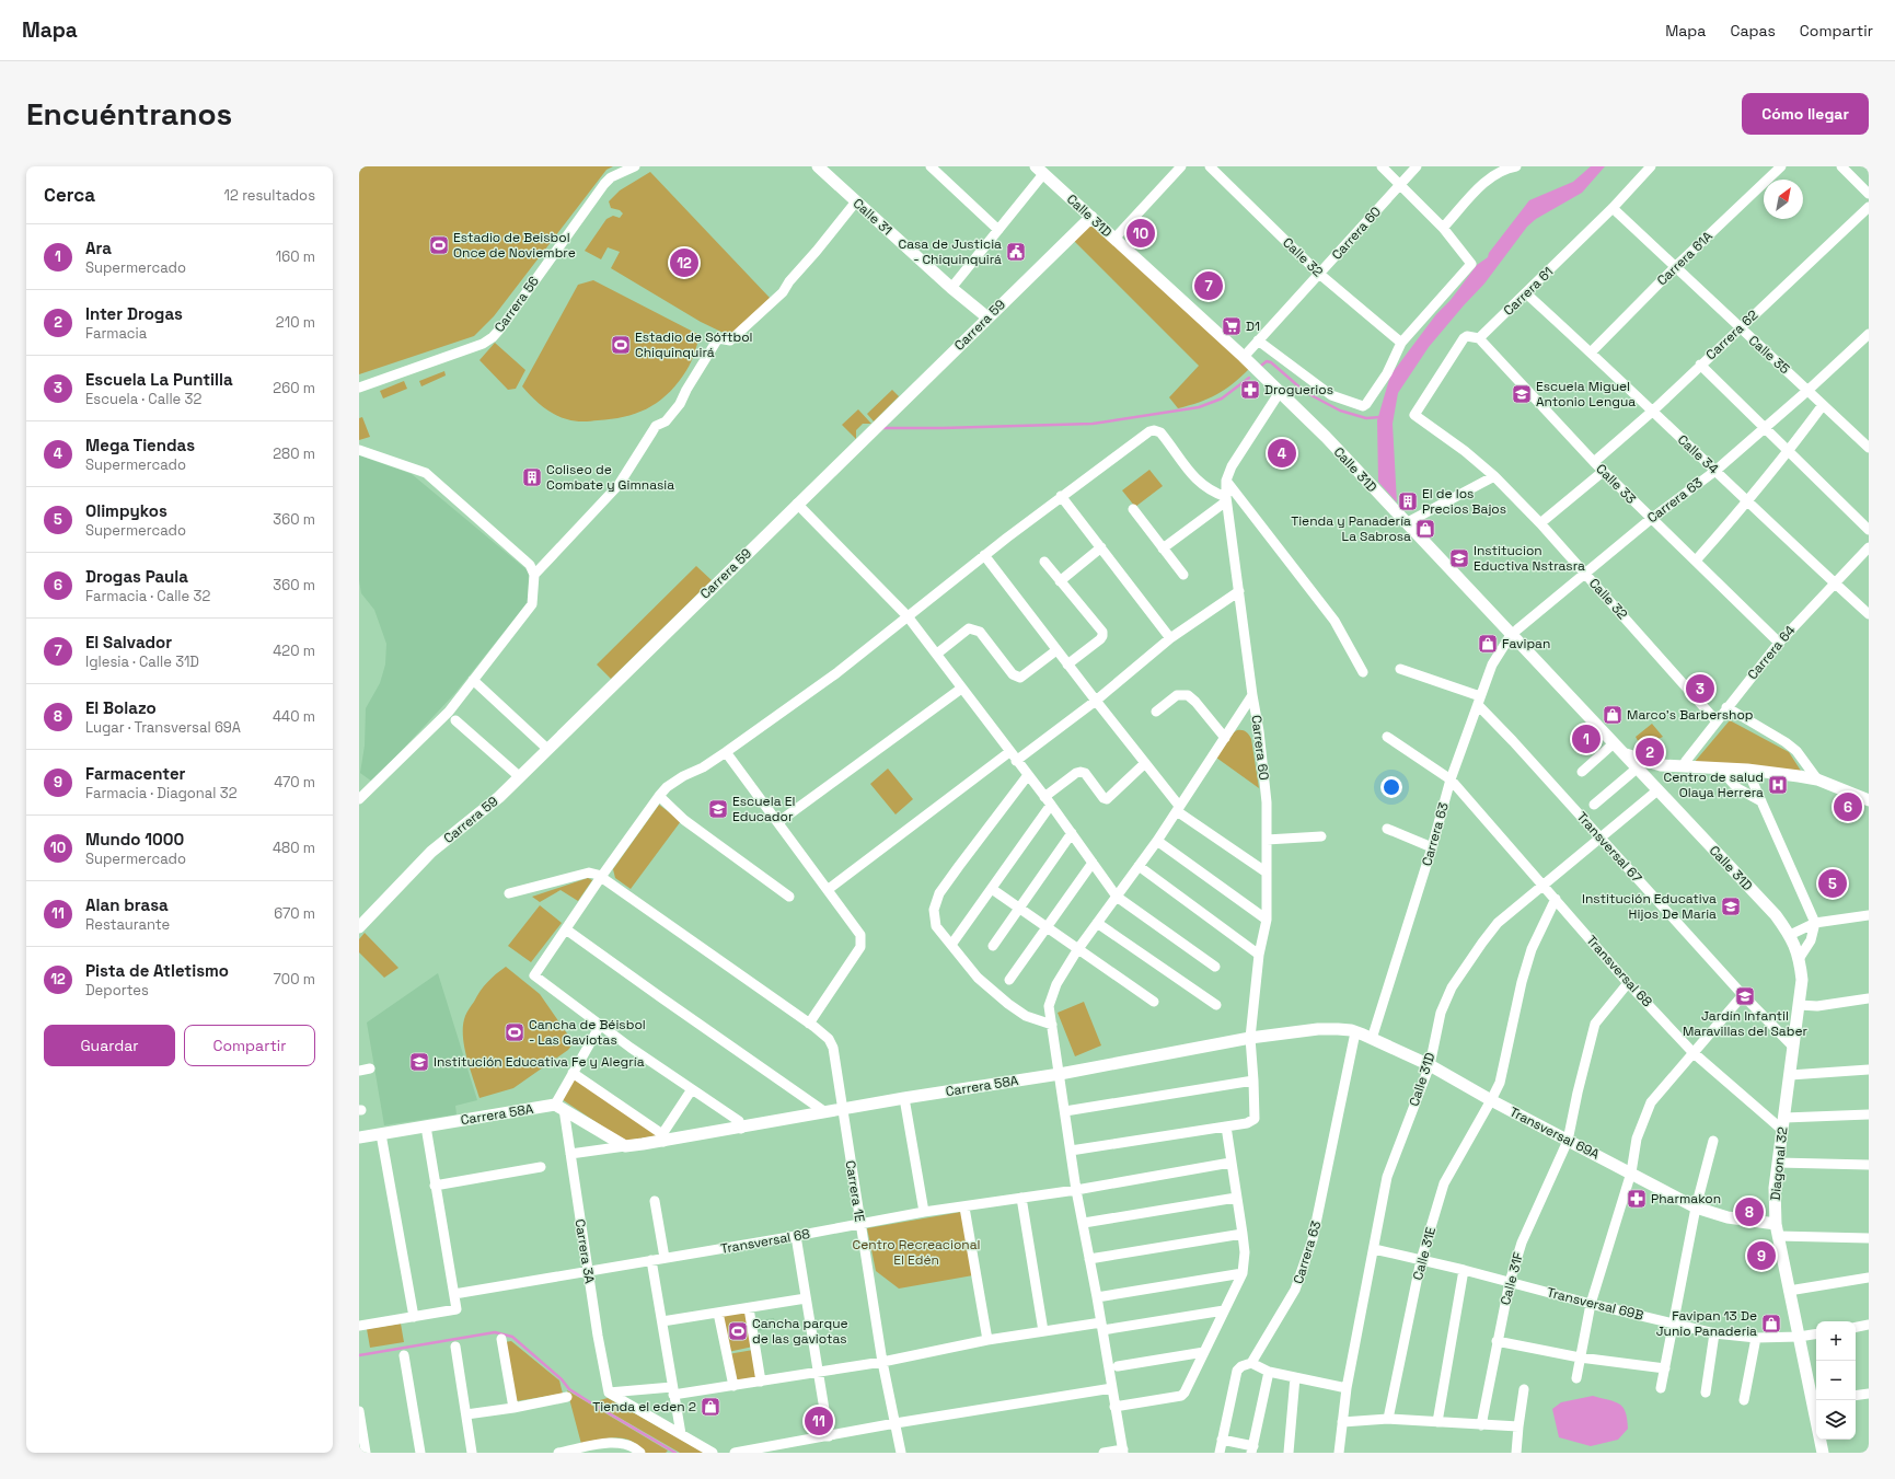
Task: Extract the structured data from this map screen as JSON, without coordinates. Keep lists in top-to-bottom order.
{
  "streets": {
    "street": [
      "Calle 31D",
      "Calle 31",
      "Carrera 60",
      "Calle 32",
      "Carrera 61A",
      "Carrera 61",
      "Carrera 56",
      "Carrera 59",
      "Carrera 62",
      "Calle 35",
      "Calle 34",
      "Calle 33",
      "Carrera 63",
      "Carrera 64",
      "Transversal 67",
      "Transversal 68",
      "Carrera 58A",
      "Transversal 69A",
      "Diagonal 32",
      "Carrera 1E",
      "Carrera 3A",
      "Calle 31E",
      "Calle 31F",
      "Transversal 69B"
    ]
  },
  "crossings": [
    ["Calle 31D", "Carrera 60"],
    ["Calle 31D", "Carrera 59"],
    ["Calle 31D", "Carrera 63"],
    ["Calle 31D", "Transversal 67"],
    ["Calle 31D", "Transversal 68"],
    ["Calle 31D", "Transversal 69A"],
    ["Calle 31D", "Diagonal 32"],
    ["Calle 31D", "Transversal 69B"],
    ["Calle 31", "Carrera 59"],
    ["Carrera 60", "Calle 32"],
    ["Carrera 60", "Carrera 58A"],
    ["Calle 32", "Carrera 61"],
    ["Calle 32", "Carrera 63"],
    ["Calle 32", "Carrera 64"],
    ["Carrera 61A", "Calle 35"],
    ["Carrera 61A", "Calle 34"],
    ["Carrera 61", "Calle 35"],
    ["Carrera 61", "Calle 34"],
    ["Carrera 61", "Calle 33"],
    ["Carrera 62", "Calle 35"],
    ["Carrera 62", "Calle 34"],
    ["Carrera 62", "Calle 33"],
    ["Calle 35", "Carrera 63"],
    ["Calle 34", "Carrera 63"],
    ["Calle 34", "Carrera 64"],
    ["Calle 33", "Carrera 63"],
    ["Calle 33", "Carrera 64"],
    ["Carrera 63", "Transversal 67"],
    ["Carrera 63", "Transversal 68"],
    ["Carrera 63", "Transversal 69A"],
    ["Transversal 67", "Diagonal 32"],
    ["Transversal 68", "Diagonal 32"],
    ["Transversal 68", "Carrera 1E"],
    ["Transversal 68", "Carrera 3A"],
    ["Transversal 68", "Calle 31E"],
    ["Transversal 68", "Calle 31F"],
    ["Carrera 58A", "Transversal 69A"],
    ["Carrera 58A", "Carrera 1E"],
    ["Carrera 58A", "Carrera 3A"],
    ["Transversal 69A", "Diagonal 32"],
    ["Transversal 69A", "Calle 31E"],
    ["Transversal 69A", "Calle 31F"],
    ["Diagonal 32", "Transversal 69B"],
    ["Calle 31E", "Transversal 69B"],
    ["Calle 31F", "Transversal 69B"]
  ],
  "parks": ["Centro Recreacional El Edén"],
  "places": {
    "sports": [
      "Estadio de Beisbol Once de Noviembre",
      "Estadio de Sóftbol Chiquinquirá",
      "Cancha de Béisbol - Las Gaviotas",
      "Cancha parque de las gaviotas"
    ],
    "public building": ["Casa de Justicia - Chiquinquirá"],
    "supermarket": ["D1"],
    "pharmacy": ["Droguerios", "Pharmakon"],
    "school or university": [
      "Escuela Miguel Antonio Lengua",
      "Institucion Eductiva Nstrasra",
      "Escuela El Educador",
      "Institución Educativa Hijos De Maria",
      "Jardín Infantil Maravillas del Saber",
      "Institución Educativa Fe y Alegría"
    ],
    "building": ["Coliseo de Combate y Gimnasia", "El de los Precios Bajos"],
    "shop": [
      "Tienda y Panadería La Sabrosa",
      "Favipan",
      "Marco's Barbershop",
      "Favipan 13 De Junio Panaderia",
      "Tienda el eden 2"
    ],
    "hospital": ["Centro de salud Olaya Herrera"]
  },
  "north": "top right",
  "page": {
    "header": "Mapa",
    "nav": ["Mapa", "Capas", "Compartir"],
    "buttons": [
      "Cómo llegar",
      ["Guardar", "Compartir"]
    ],
    "title": "Encuéntranos",
    "heading": ["Cerca", "12 resultados"],
    "pins": [
      "10",
      "12",
      "7",
      "4",
      "3",
      "1",
      "2",
      "6",
      "5",
      "8",
      "9",
      "11"
    ],
    "list": [
      {
        "mark": "1",
        "name": "Ara",
        "note": "Supermercado",
        "value": "160 m"
      },
      {
        "mark": "2",
        "name": "Inter Drogas",
        "note": "Farmacia",
        "value": "210 m"
      },
      {
        "mark": "3",
        "name": "Escuela La Puntilla",
        "note": "Escuela · Calle 32",
        "value": "260 m"
      },
      {
        "mark": "4",
        "name": "Mega Tiendas",
        "note": "Supermercado",
        "value": "280 m"
      },
      {
        "mark": "5",
        "name": "Olimpykos",
        "note": "Supermercado",
        "value": "360 m"
      },
      {
        "mark": "6",
        "name": "Drogas Paula",
        "note": "Farmacia · Calle 32",
        "value": "360 m"
      },
      {
        "mark": "7",
        "name": "El Salvador",
        "note": "Iglesia · Calle 31D",
        "value": "420 m"
      },
      {
        "mark": "8",
        "name": "El Bolazo",
        "note": "Lugar · Transversal 69A",
        "value": "440 m"
      },
      {
        "mark": "9",
        "name": "Farmacenter",
        "note": "Farmacia · Diagonal 32",
        "value": "470 m"
      },
      {
        "mark": "10",
        "name": "Mundo 1000",
        "note": "Supermercado",
        "value": "480 m"
      },
      {
        "mark": "11",
        "name": "Alan brasa",
        "note": "Restaurante",
        "value": "670 m"
      },
      {
        "mark": "12",
        "name": "Pista de Atletismo",
        "note": "Deportes",
        "value": "700 m"
      }
    ],
    "map_buttons": ["+", "−"]
  }
}
